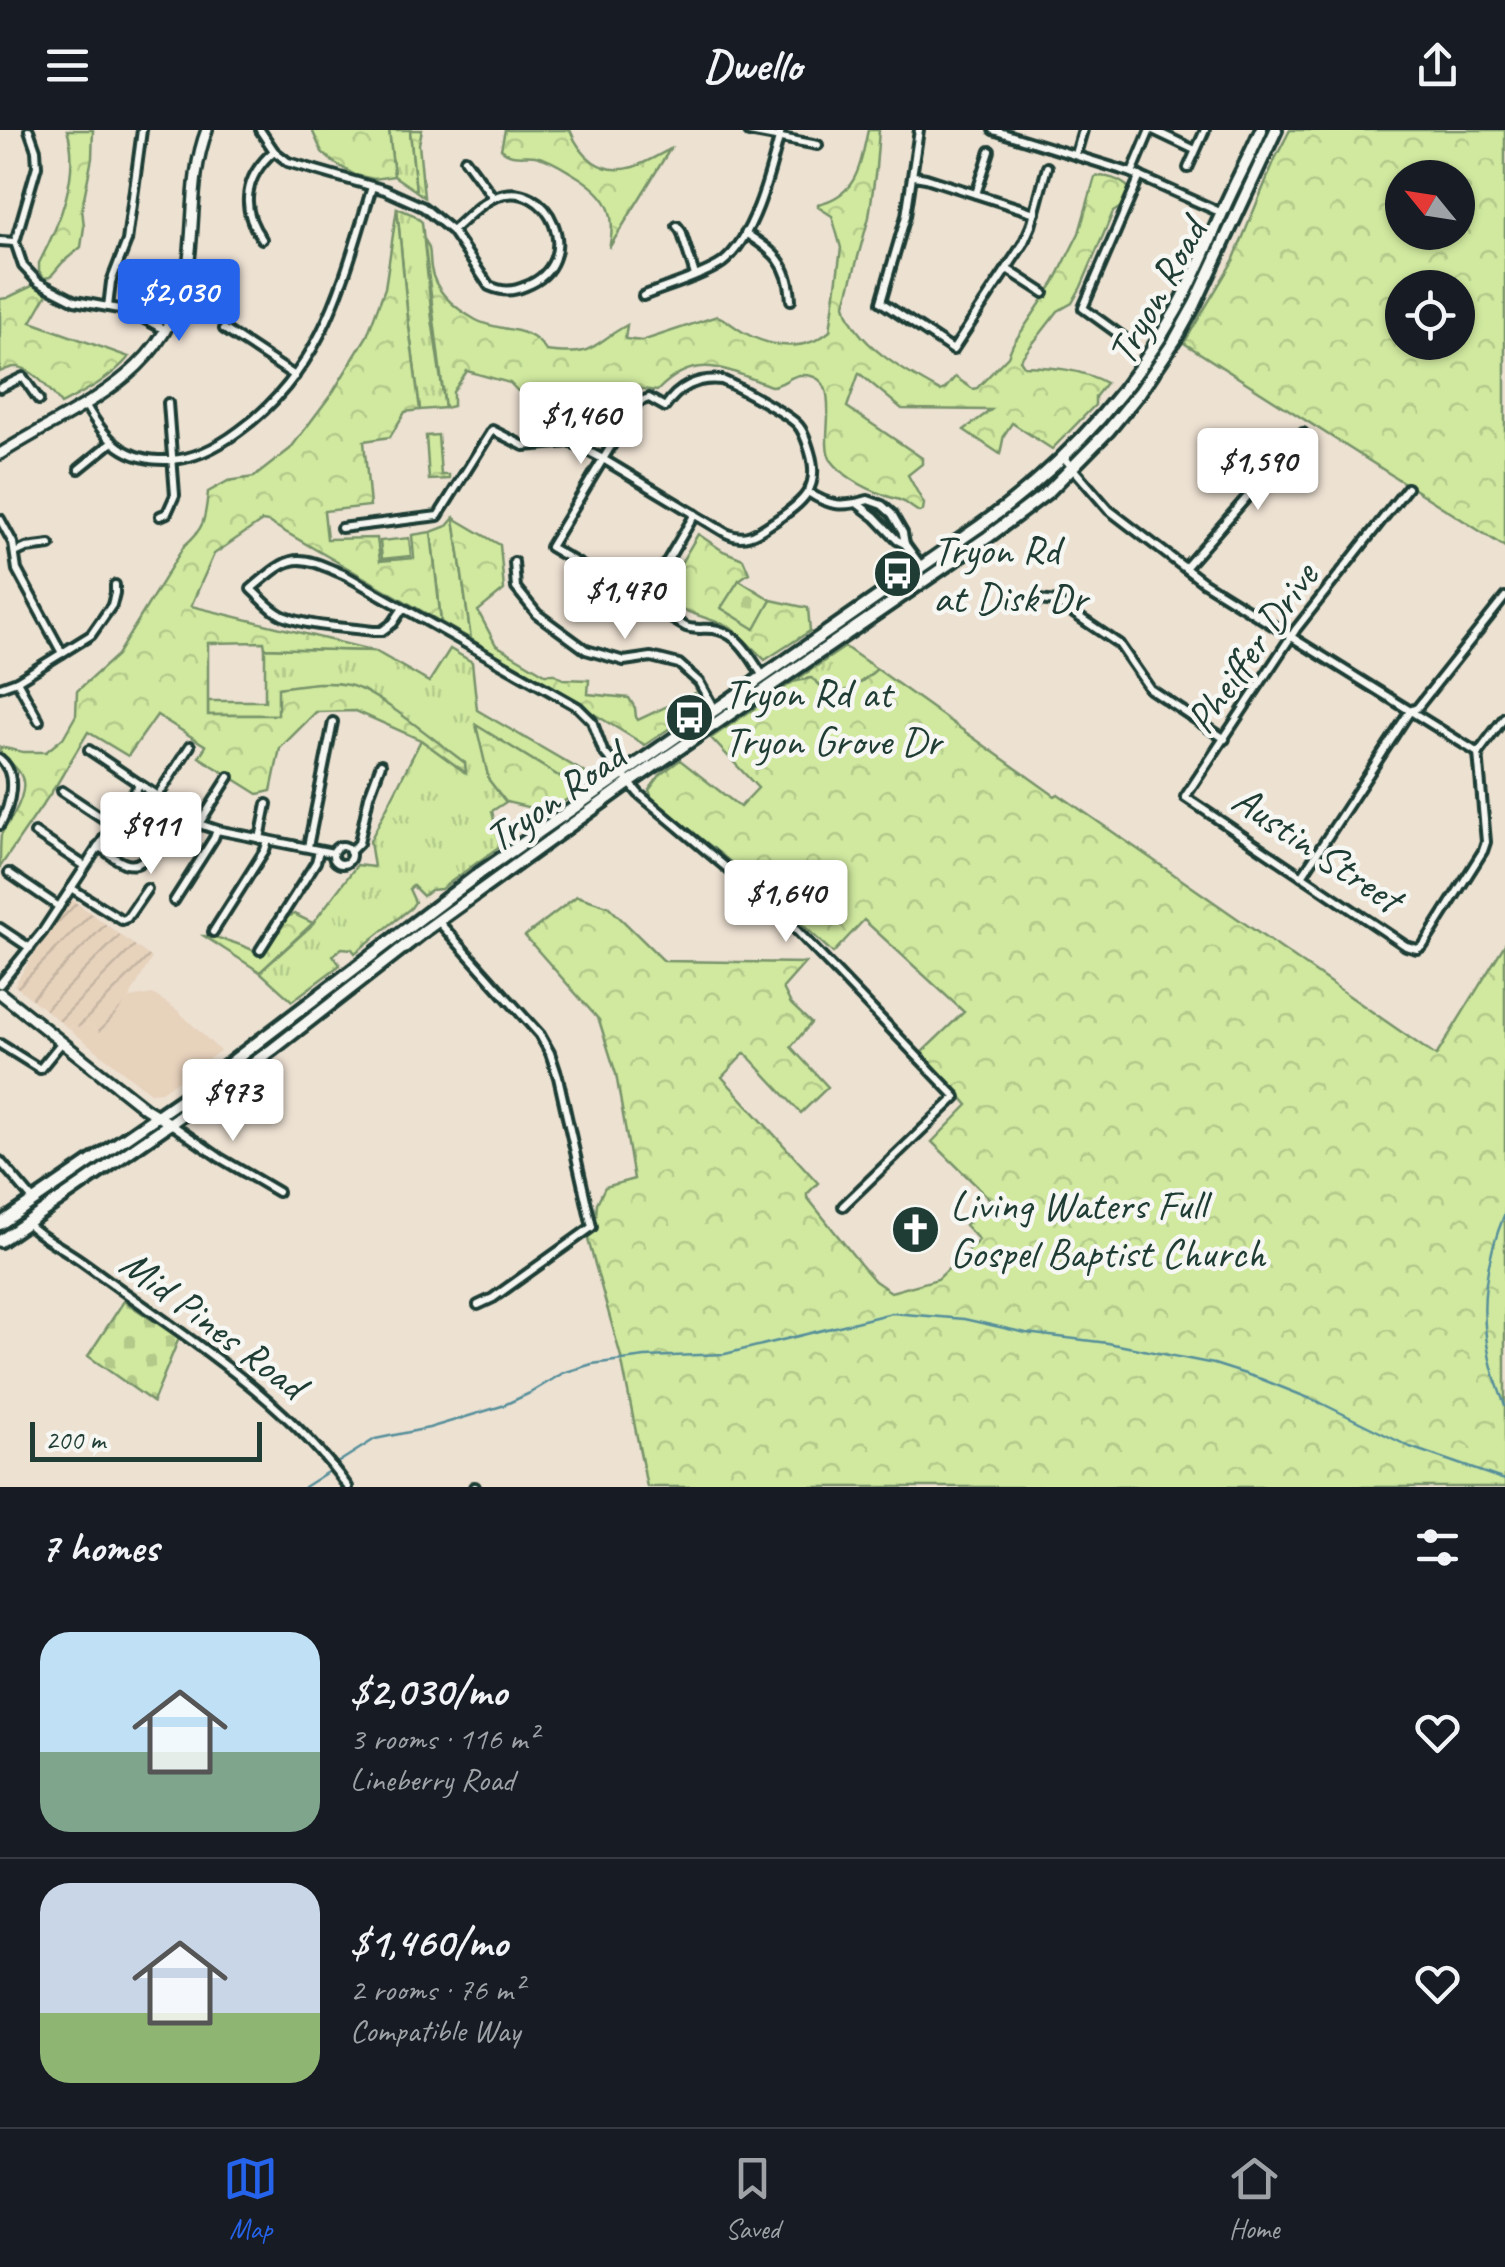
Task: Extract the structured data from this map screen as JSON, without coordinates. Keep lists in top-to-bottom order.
{
  "streets": {
    "main road": ["Tryon Road"],
    "street": ["Pheiffer Drive", "Austin Street", "Mid Pines Road"]
  },
  "crossings": [
    ["Tryon Road", "Mid Pines Road"],
    ["Pheiffer Drive", "Austin Street"]
  ],
  "places": {
    "bus stop": ["Tryon Rd at Disk Dr", "Tryon Rd at Tryon Grove Dr"],
    "church": ["Living Waters Full Gospel Baptist Church"]
  },
  "scale_bar": "200 m",
  "north": "top left",
  "page": {
    "header": "Dwello",
    "price": [
      "$2,030",
      "$1,460",
      "$1,590",
      "$1,470",
      "$911",
      "$1,640",
      "$973"
    ],
    "scale": "200 m",
    "heading": "7 homes",
    "list": [
      {
        "name": "$2,030/mo",
        "note": "3 rooms · 116 m² · Lineberry Road"
      },
      {
        "name": "$1,460/mo",
        "note": "2 rooms · 76 m² · Compatible Way"
      }
    ],
    "tabs": ["Map", "Saved", "Home"]
  }
}
